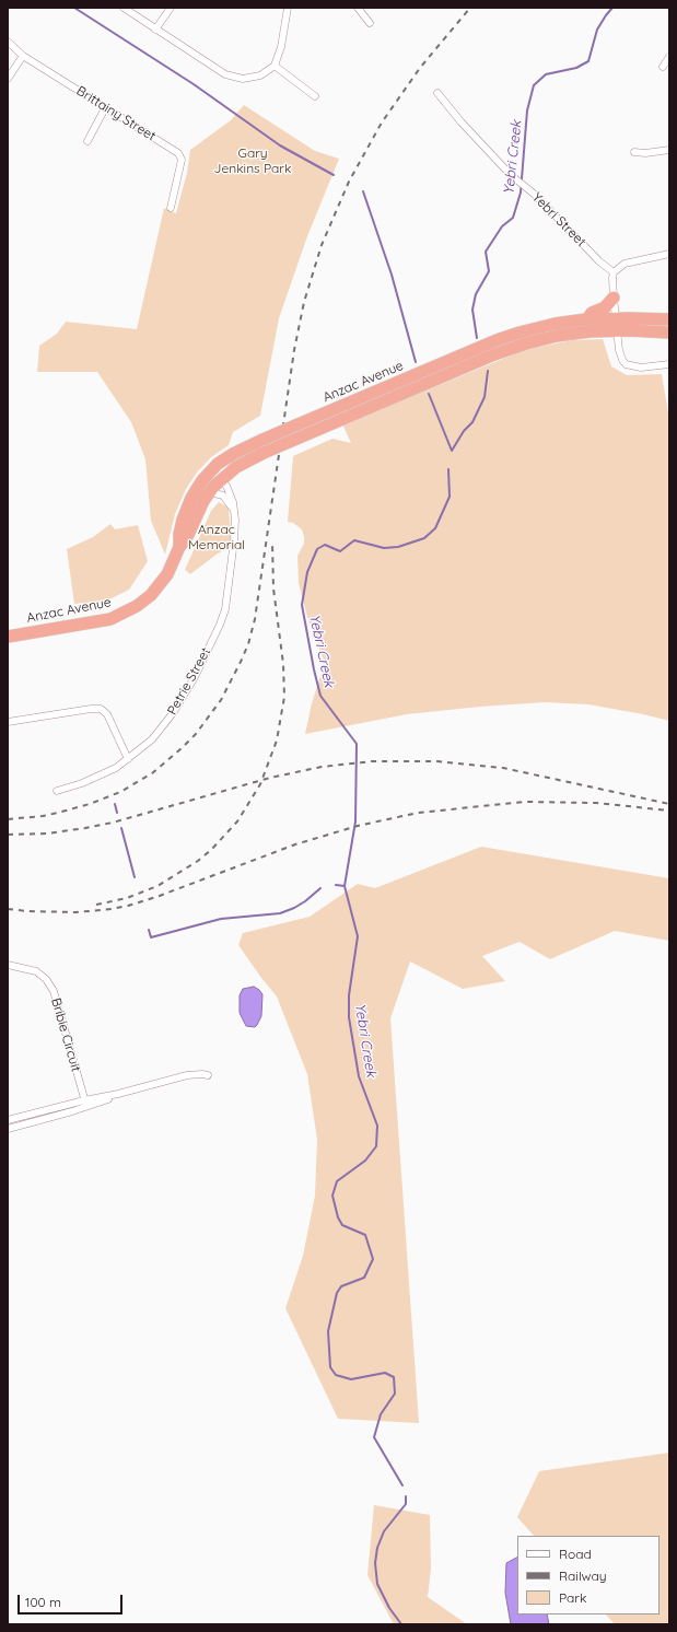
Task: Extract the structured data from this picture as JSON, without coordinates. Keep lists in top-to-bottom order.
{
  "streets": {
    "highway": ["Anzac Avenue"],
    "street": [
      "Brittainy Street",
      "Yebri Street",
      "Petrie Street",
      "Bribie Circuit"
    ]
  },
  "crossings": [
    ["Anzac Avenue", "Petrie Street"]
  ],
  "water": ["Yebri Creek"],
  "parks": ["Gary Jenkins Park", "Anzac Memorial"],
  "legend": ["Road", "Railway", "Park"],
  "scale_bar": "100 m"
}
